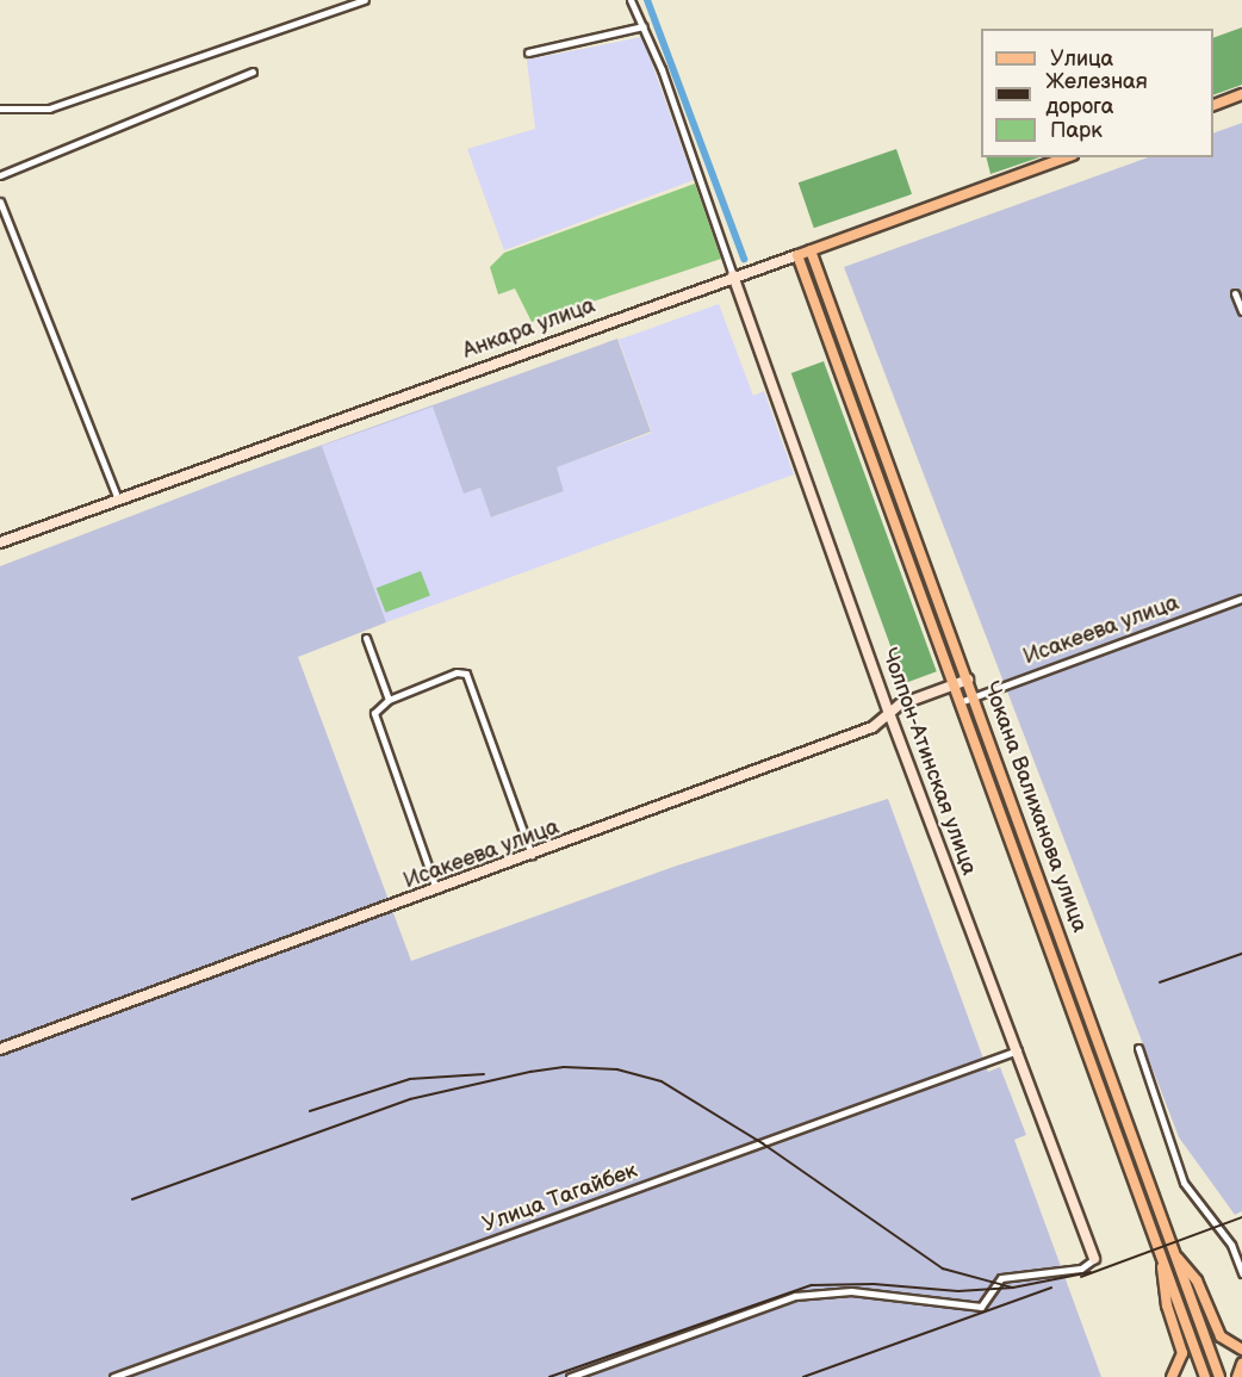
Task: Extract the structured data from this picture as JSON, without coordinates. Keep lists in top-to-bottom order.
{
  "streets": {
    "main road": ["Анкара улица", "Чокана Валиханова улица"],
    "street": ["Исакеева улица", "Чолпон-Атинская улица", "Улица Тагайбек"]
  },
  "crossings": [
    ["Анкара улица", "Чолпон-Атинская улица"],
    ["Анкара улица", "Чокана Валиханова улица"],
    ["Исакеева улица", "Чолпон-Атинская улица"],
    ["Исакеева улица", "Чокана Валиханова улица"],
    ["Чолпон-Атинская улица", "Улица Тагайбек"]
  ],
  "legend": ["Улица", "Железная дорога", "Парк"]
}
